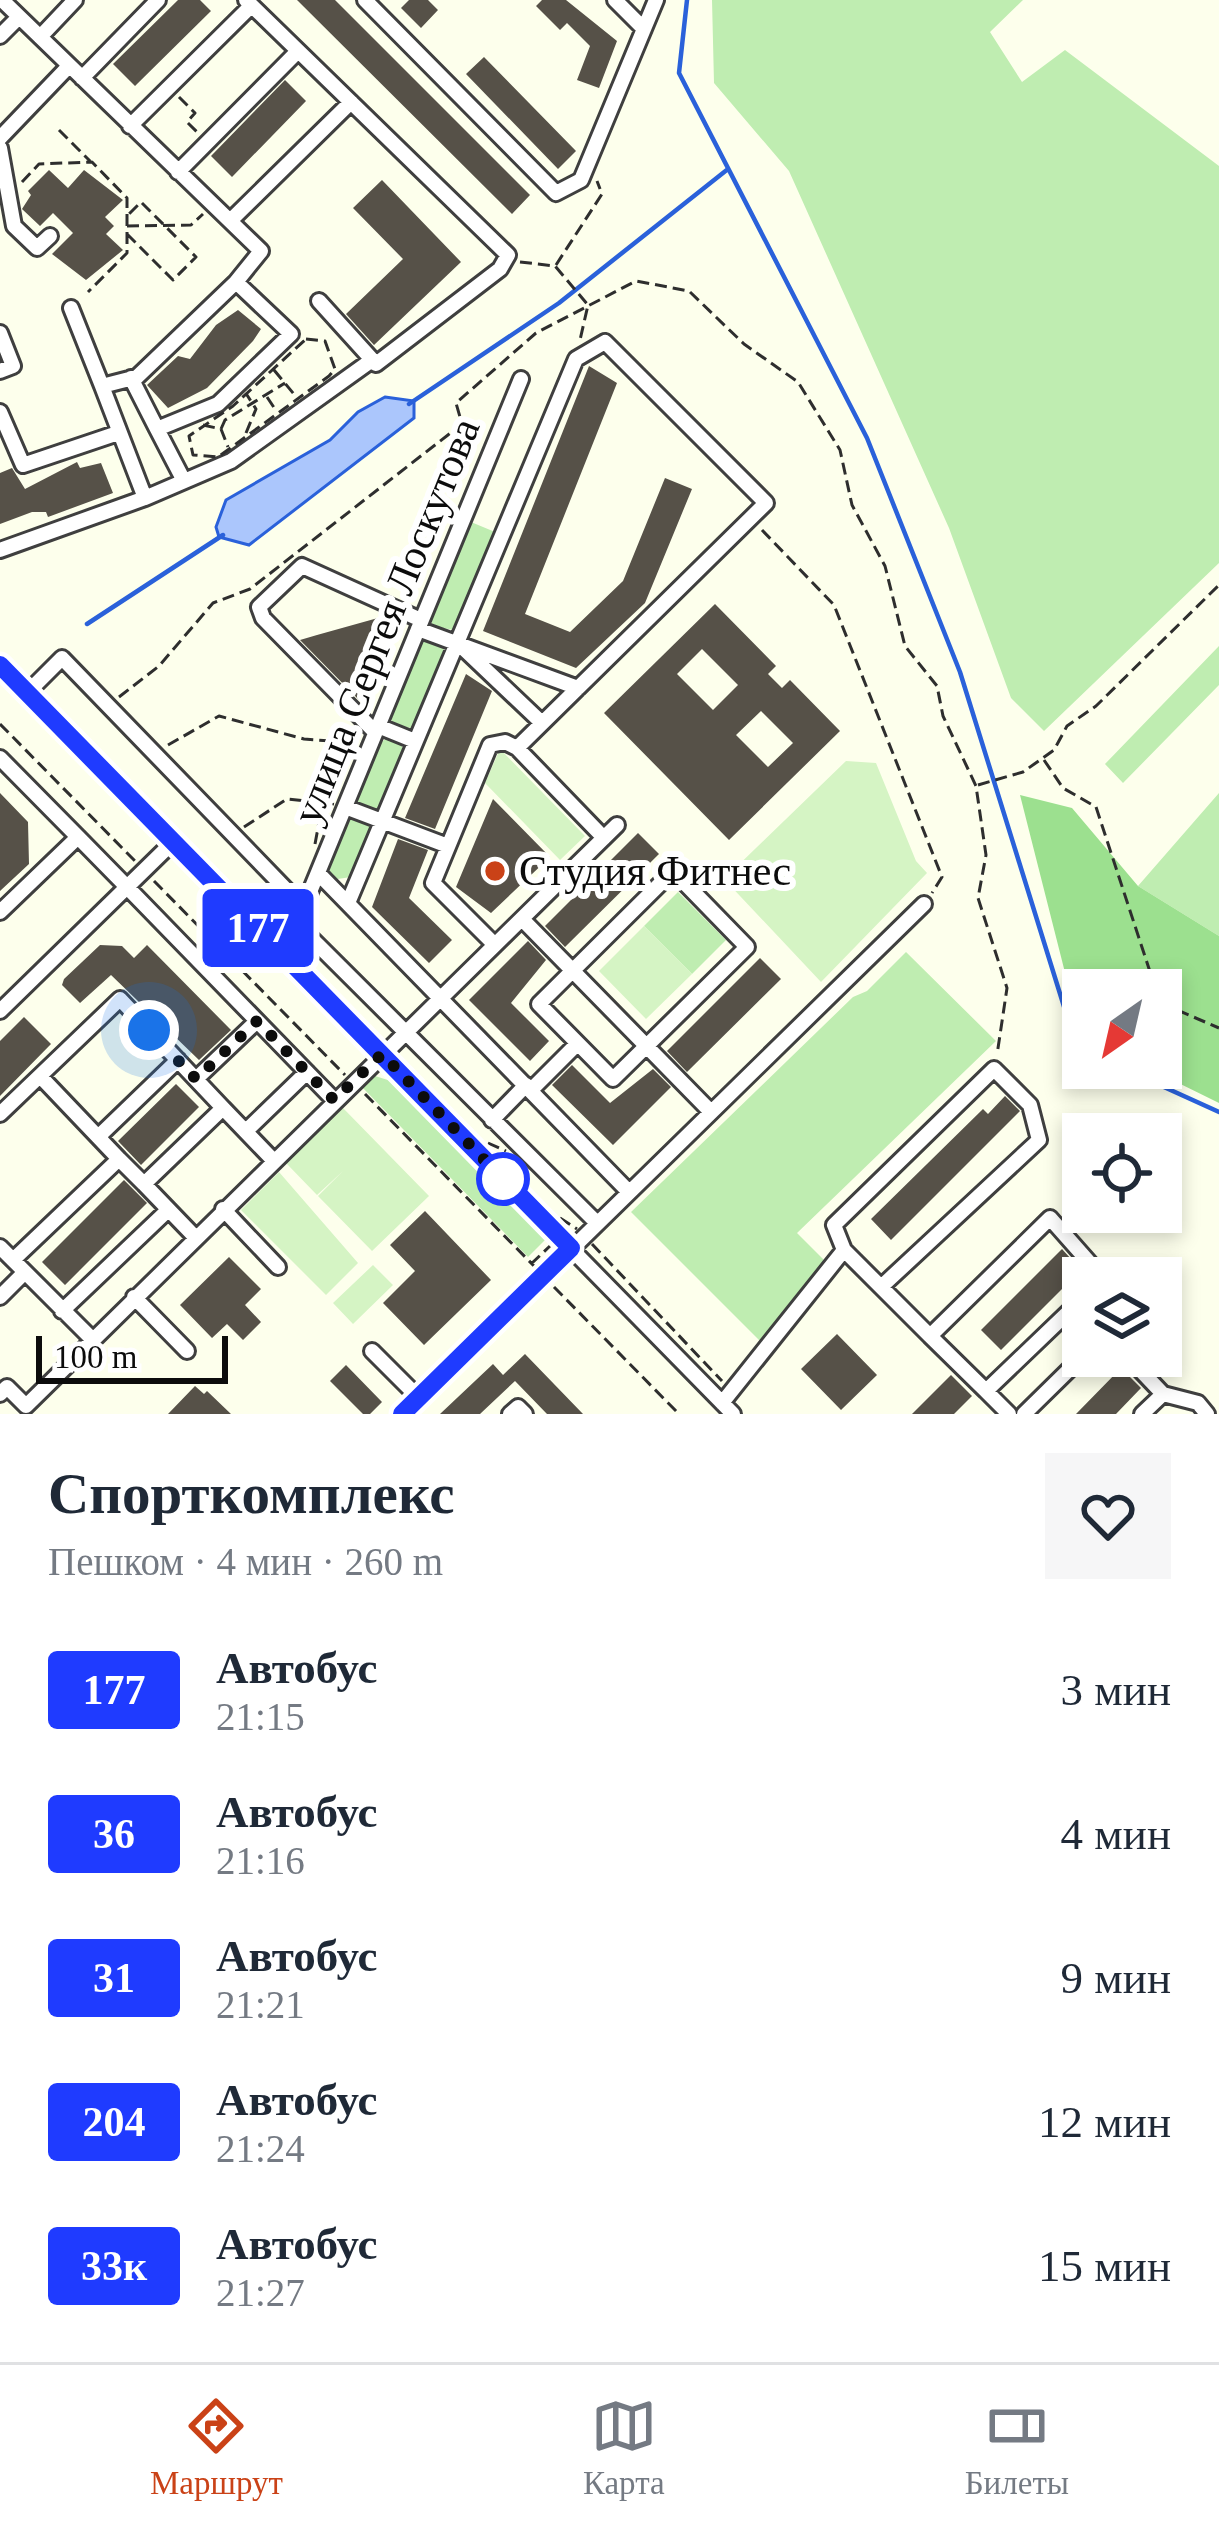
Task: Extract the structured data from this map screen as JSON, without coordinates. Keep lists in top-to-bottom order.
{
  "streets": {
    "street": ["улица Сергея Лоскутова"]
  },
  "places": ["Студия Фитнес"],
  "lines": ["bus line 177"],
  "scale_bar": "100 m",
  "north": "bottom left",
  "page": {
    "on_map": "177",
    "scale": "100 m",
    "heading": ["Спорткомплекс", "Пешком · 4 мин · 260 m"],
    "list": [
      {
        "mark": "177",
        "name": "Автобус",
        "note": "21:15",
        "value": "3 мин"
      },
      {
        "mark": "36",
        "name": "Автобус",
        "note": "21:16",
        "value": "4 мин"
      },
      {
        "mark": "31",
        "name": "Автобус",
        "note": "21:21",
        "value": "9 мин"
      },
      {
        "mark": "204",
        "name": "Автобус",
        "note": "21:24",
        "value": "12 мин"
      },
      {
        "mark": "33к",
        "name": "Автобус",
        "note": "21:27",
        "value": "15 мин"
      }
    ],
    "tabs": ["Маршрут", "Карта", "Билеты"]
  }
}
